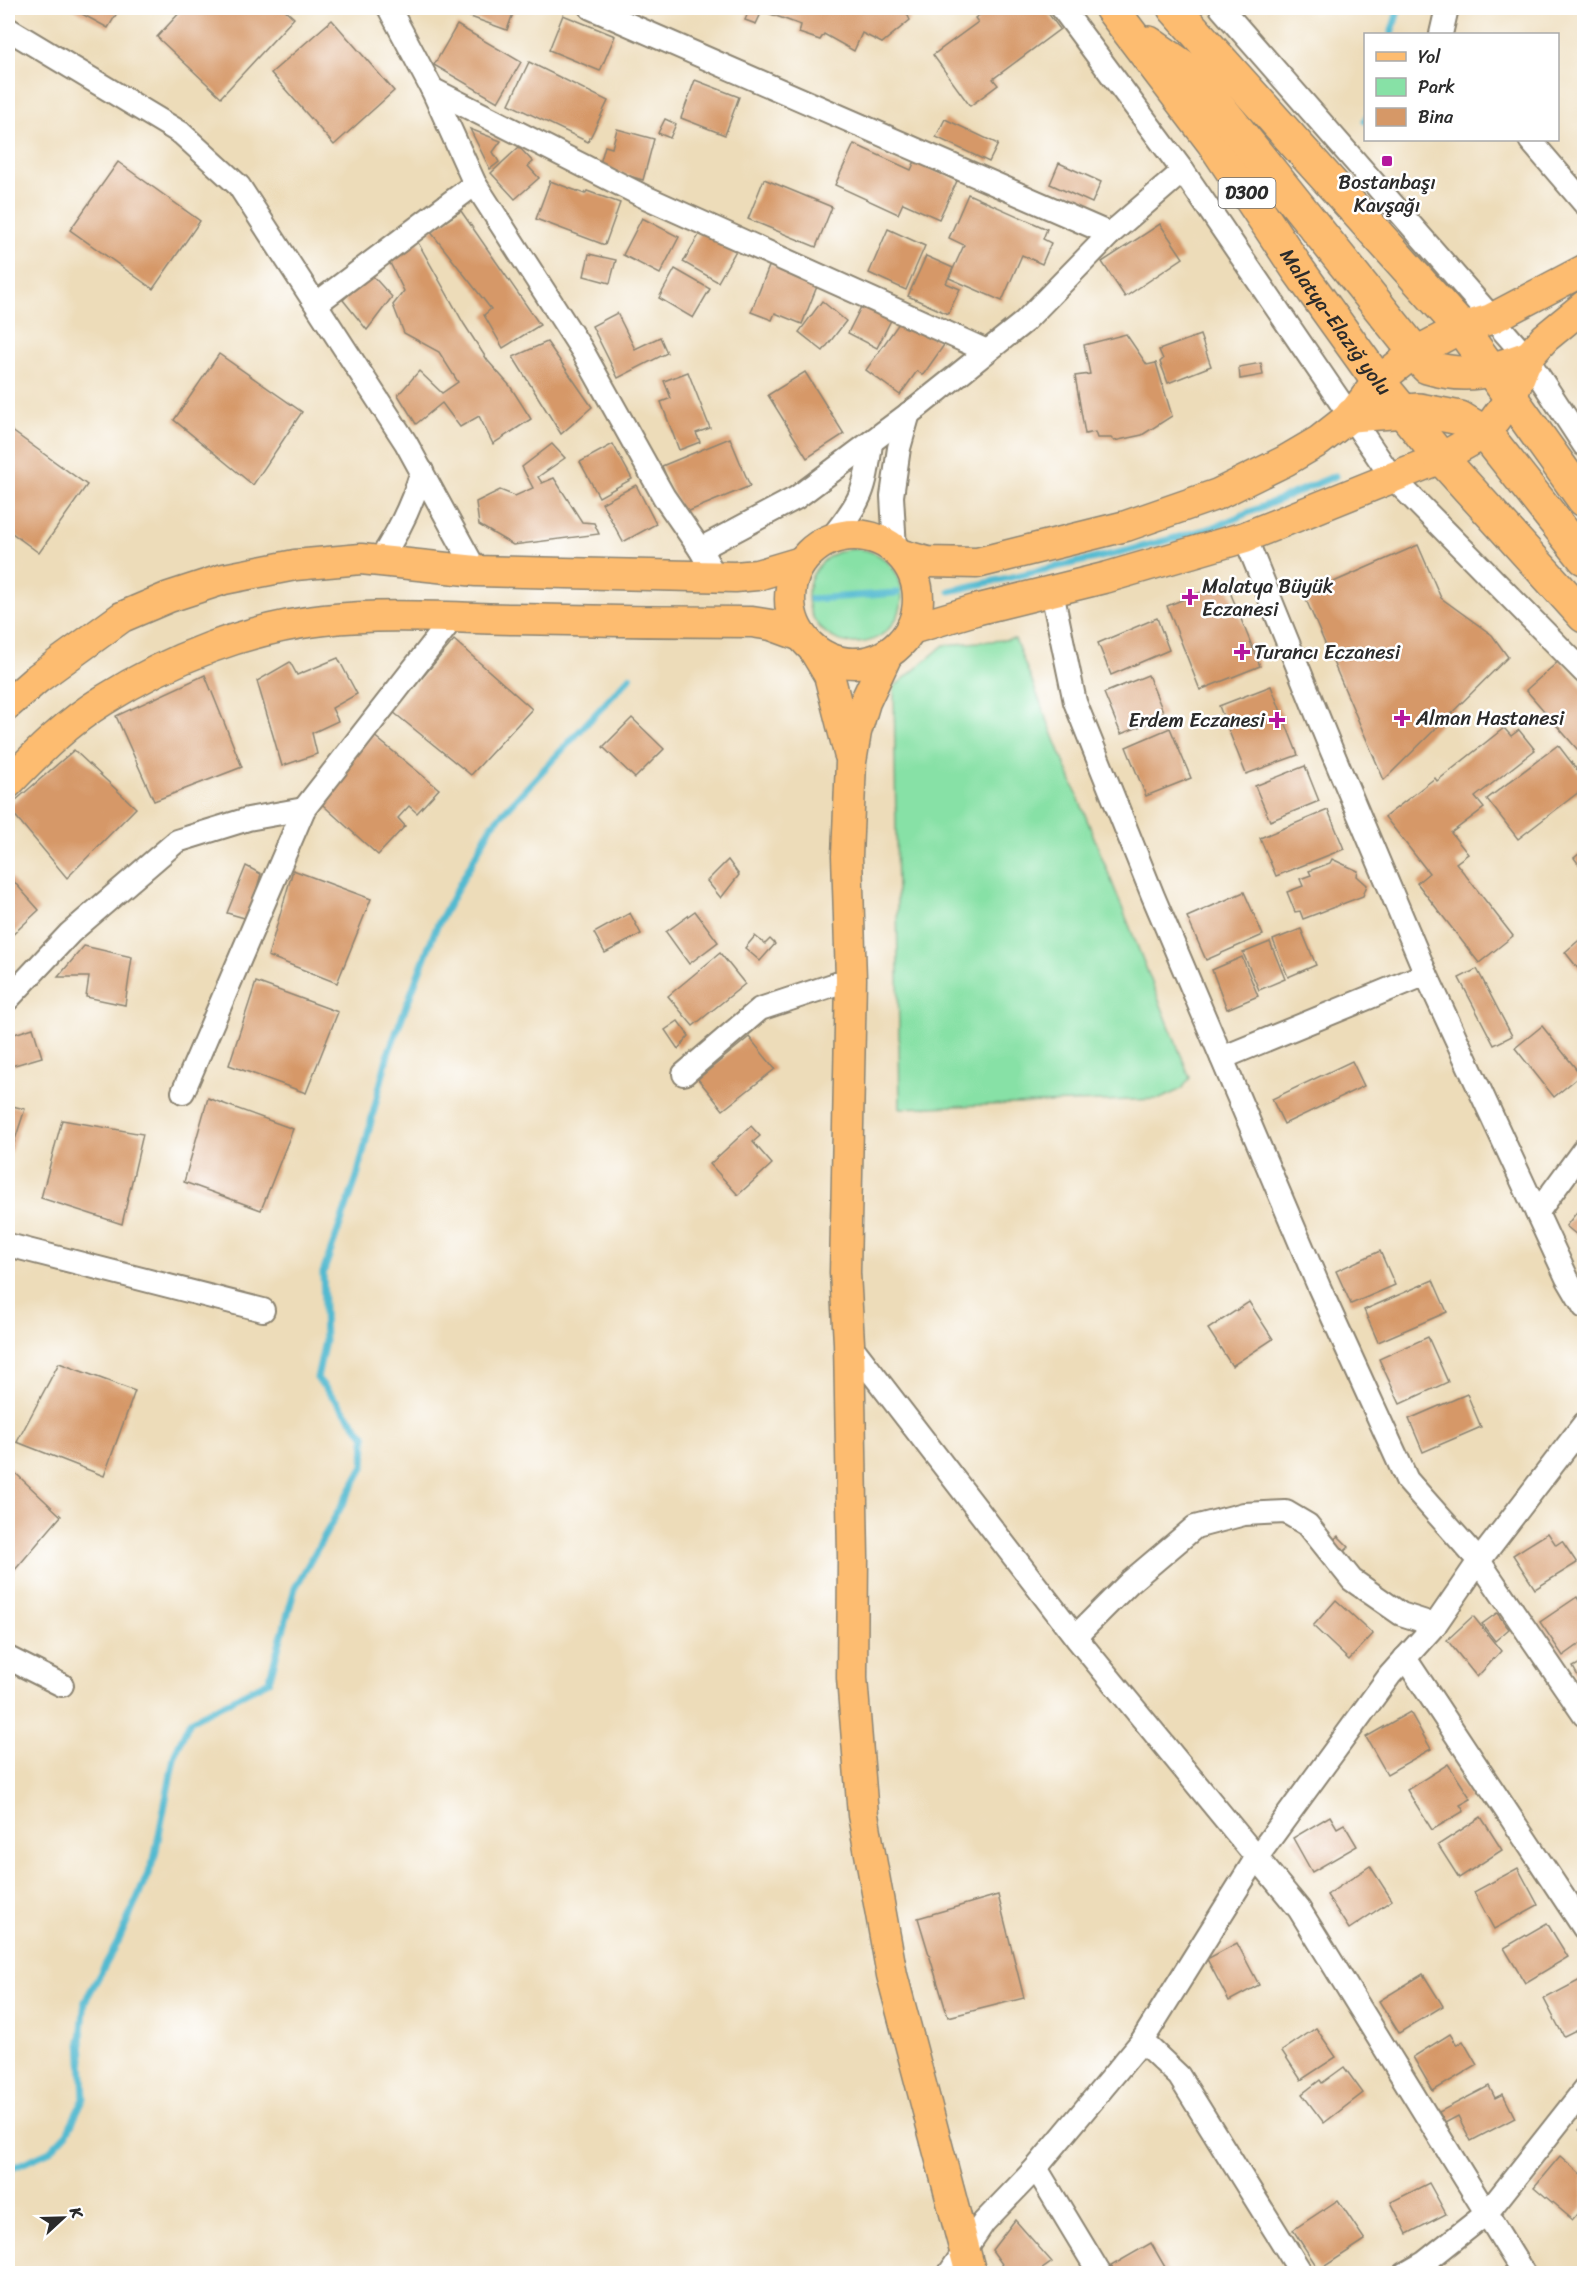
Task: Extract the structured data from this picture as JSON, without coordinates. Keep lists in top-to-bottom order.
{
  "streets": {
    "highway": ["D300", "Malatya-Elazığ yolu"]
  },
  "places": {
    "transit": ["Bostanbaşı Kavşağı"],
    "health": [
      "Malatya Büyük Eczanesi",
      "Turancı Eczanesi",
      "Alman Hastanesi",
      "Erdem Eczanesi"
    ]
  },
  "legend": ["Yol", "Park", "Bina"],
  "north": "right"
}
